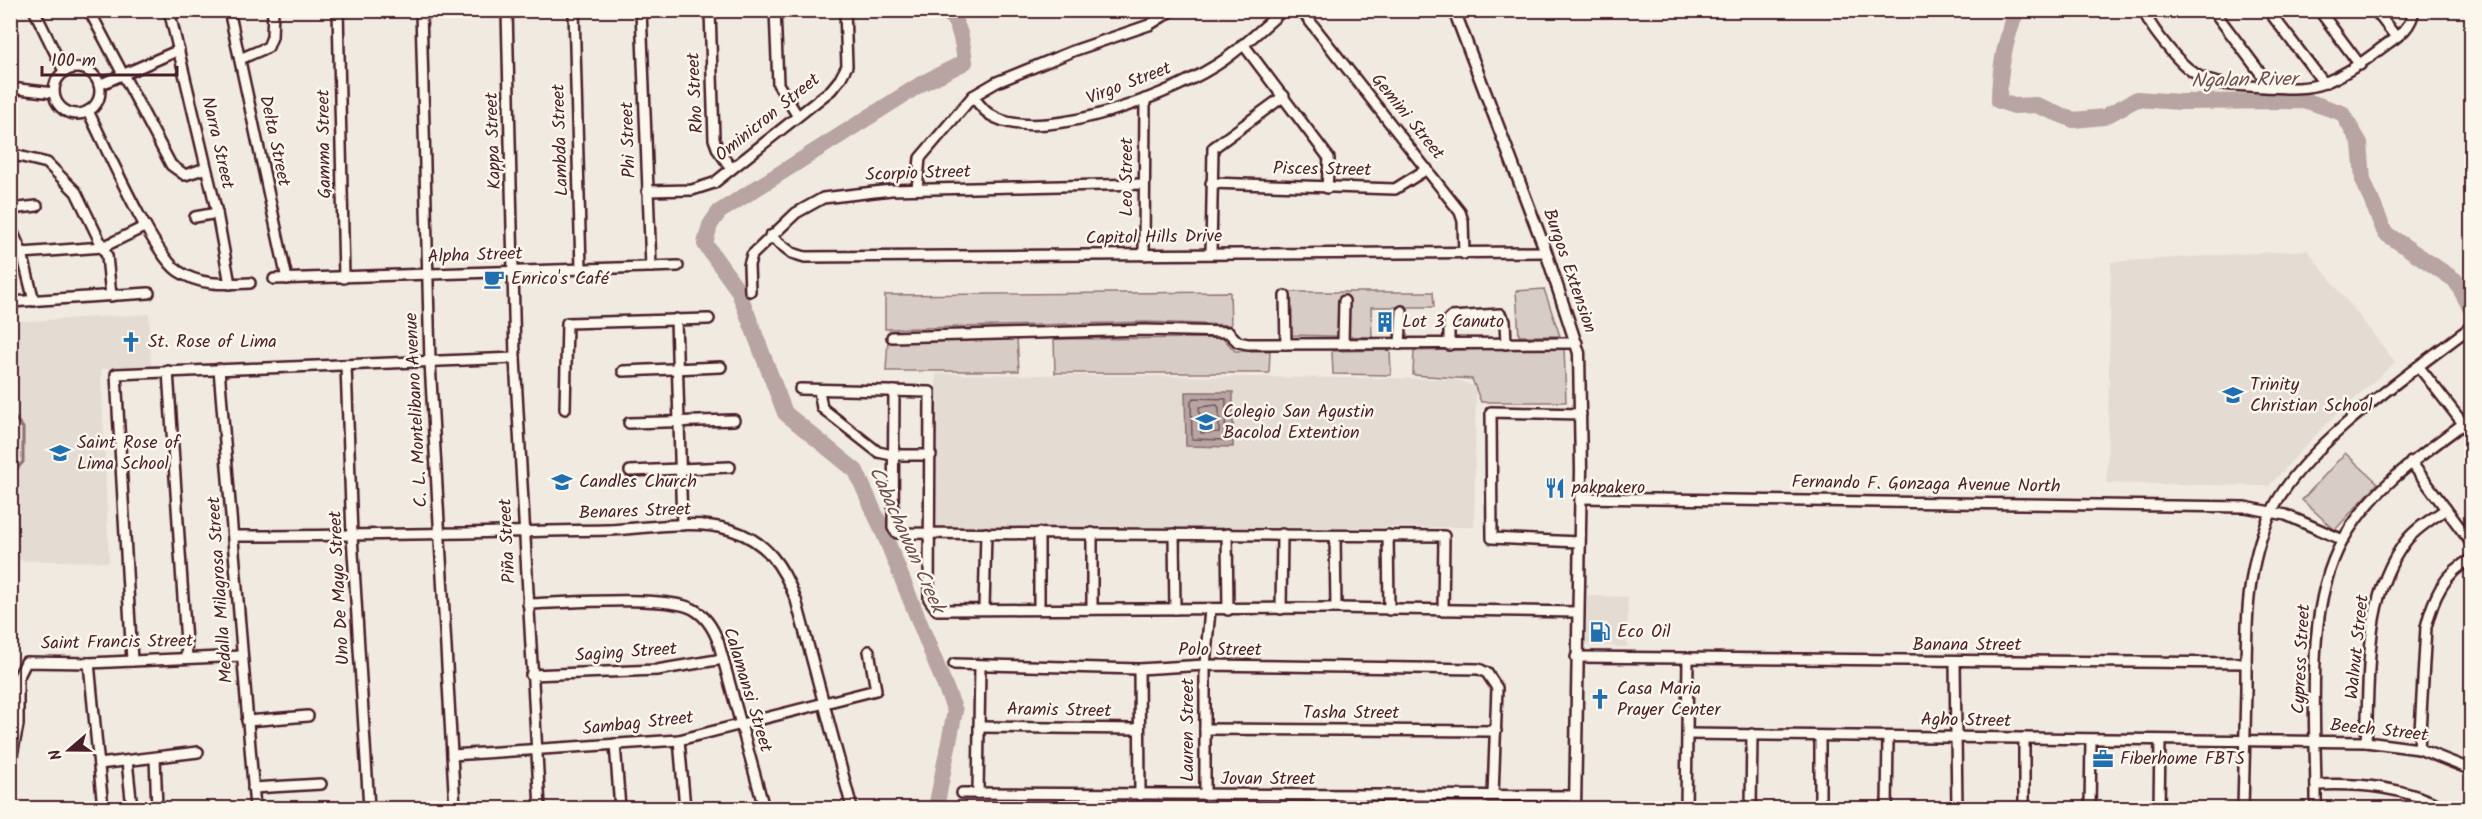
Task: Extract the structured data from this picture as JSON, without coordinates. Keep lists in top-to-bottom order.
{
  "streets": {
    "main road": ["Burgos Extension"],
    "street": [
      "Virgo Street",
      "Rho Street",
      "Gemini Street",
      "Ominicron Street",
      "Lambda Street",
      "Phi Street",
      "Delta Street",
      "Kappa Street",
      "Narra Street",
      "Gamma Street",
      "Pisces Street",
      "Scorpio Street",
      "Leo Street",
      "Capitol Hills Drive",
      "Alpha Street",
      "C. L. Montelibano Avenue",
      "Fernando F. Gonzaga Avenue North",
      "Benares Street",
      "Piña Street",
      "Uno De Mayo Street",
      "Medalla Milagrosa Street",
      "Saint Francis Street",
      "Banana Street",
      "Walnut Street",
      "Polo Street",
      "Saging Street",
      "Cypress Street",
      "Calamansi Street",
      "Aramis Street",
      "Tasha Street",
      "Agho Street",
      "Sambag Street",
      "Lauren Street",
      "Beech Street",
      "Jovan Street"
    ]
  },
  "crossings": [
    ["Virgo Street", "Leo Street"],
    ["Rho Street", "Ominicron Street"],
    ["Gemini Street", "Pisces Street"],
    ["Gemini Street", "Capitol Hills Drive"],
    ["Ominicron Street", "Phi Street"],
    ["Lambda Street", "Alpha Street"],
    ["Phi Street", "Alpha Street"],
    ["Delta Street", "Alpha Street"],
    ["Kappa Street", "Alpha Street"],
    ["Kappa Street", "Piña Street"],
    ["Gamma Street", "Alpha Street"],
    ["Scorpio Street", "Leo Street"],
    ["Scorpio Street", "Capitol Hills Drive"],
    ["Leo Street", "Capitol Hills Drive"],
    ["Capitol Hills Drive", "Burgos Extension"],
    ["Alpha Street", "C. L. Montelibano Avenue"],
    ["Alpha Street", "Piña Street"],
    ["Burgos Extension", "Fernando F. Gonzaga Avenue North"],
    ["Burgos Extension", "Banana Street"],
    ["Burgos Extension", "Jovan Street"],
    ["C. L. Montelibano Avenue", "Benares Street"],
    ["C. L. Montelibano Avenue", "Sambag Street"],
    ["Benares Street", "Piña Street"],
    ["Benares Street", "Uno De Mayo Street"],
    ["Benares Street", "Medalla Milagrosa Street"],
    ["Benares Street", "Sambag Street"],
    ["Piña Street", "Saging Street"],
    ["Piña Street", "Calamansi Street"],
    ["Piña Street", "Sambag Street"],
    ["Medalla Milagrosa Street", "Saint Francis Street"],
    ["Walnut Street", "Beech Street"],
    ["Polo Street", "Tasha Street"],
    ["Polo Street", "Lauren Street"],
    ["Saging Street", "Calamansi Street"],
    ["Cypress Street", "Beech Street"],
    ["Calamansi Street", "Sambag Street"],
    ["Tasha Street", "Lauren Street"],
    ["Agho Street", "Beech Street"],
    ["Lauren Street", "Jovan Street"]
  ],
  "water": ["Ngalan River", "Cabachawan Creek"],
  "places": {
    "cafe": ["Enrico's Café"],
    "building": ["Lot 3 Canuto"],
    "church": ["St. Rose of Lima", "Casa Maria Prayer Center"],
    "school or university": [
      "Trinity Christian School",
      "Colegio San Agustin Bacolod Extention",
      "Saint Rose of Lima School",
      "Candles Church"
    ],
    "restaurant": ["pakpakero"],
    "fuel station": ["Eco Oil"],
    "office": ["Fiberhome FBTS"]
  },
  "scale_bar": "100 m",
  "north": "left"
}
